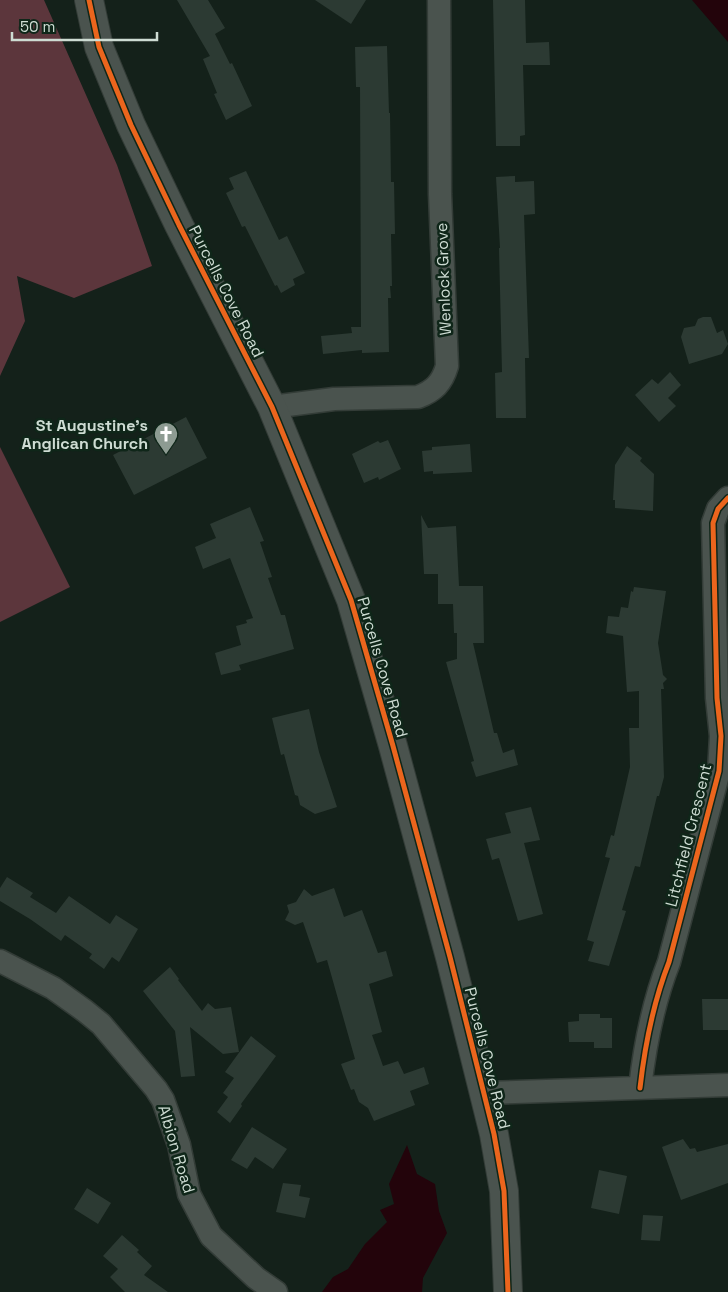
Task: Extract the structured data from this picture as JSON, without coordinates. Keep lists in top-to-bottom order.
{
  "streets": {
    "main road": ["Purcells Cove Road"],
    "street": ["Wenlock Grove", "Litchfield Crescent", "Albion Road"]
  },
  "crossings": [
    ["Wenlock Grove", "Purcells Cove Road"]
  ],
  "places": {
    "church": ["St Augustine's Anglican Church"]
  },
  "scale_bar": "50 m"
}
